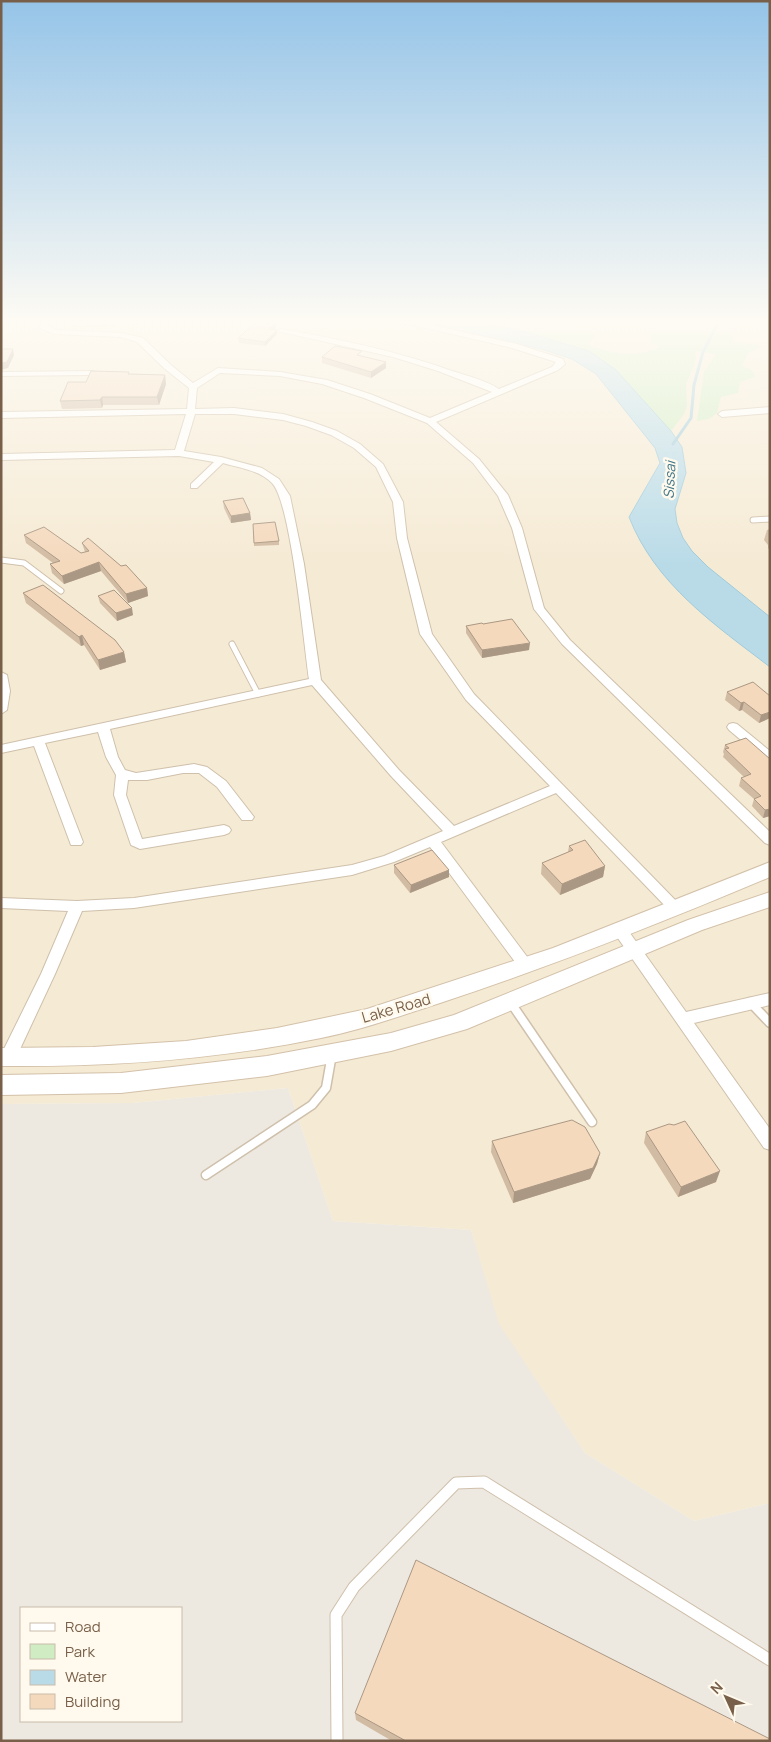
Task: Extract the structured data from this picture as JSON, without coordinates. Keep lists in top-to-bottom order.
{
  "streets": {
    "main road": ["Lake Road"]
  },
  "water": ["Sissai"],
  "legend": [
    "Road",
    "Park",
    "Water",
    "Building"
  ],
  "north": "top left"
}
